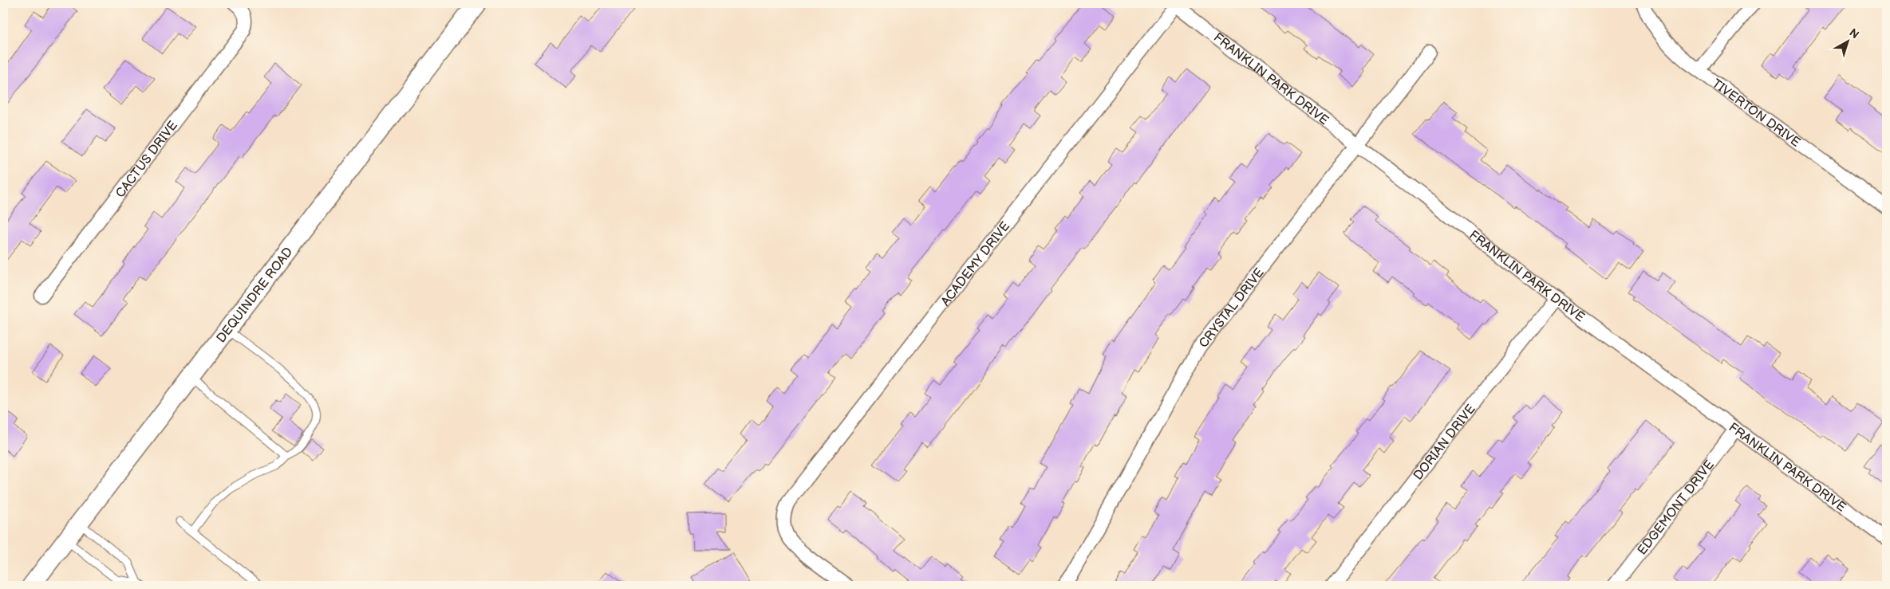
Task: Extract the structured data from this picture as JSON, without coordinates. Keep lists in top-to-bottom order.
{
  "streets": {
    "main road": ["DEQUINDRE ROAD"],
    "street": [
      "FRANKLIN PARK DRIVE",
      "TIVERTON DRIVE",
      "CACTUS DRIVE",
      "ACADEMY DRIVE",
      "CRYSTAL DRIVE",
      "DORIAN DRIVE",
      "EDGEMONT DRIVE"
    ]
  },
  "crossings": [
    ["FRANKLIN PARK DRIVE", "ACADEMY DRIVE"],
    ["FRANKLIN PARK DRIVE", "CRYSTAL DRIVE"],
    ["FRANKLIN PARK DRIVE", "DORIAN DRIVE"],
    ["FRANKLIN PARK DRIVE", "EDGEMONT DRIVE"]
  ],
  "north": "top right"
}
